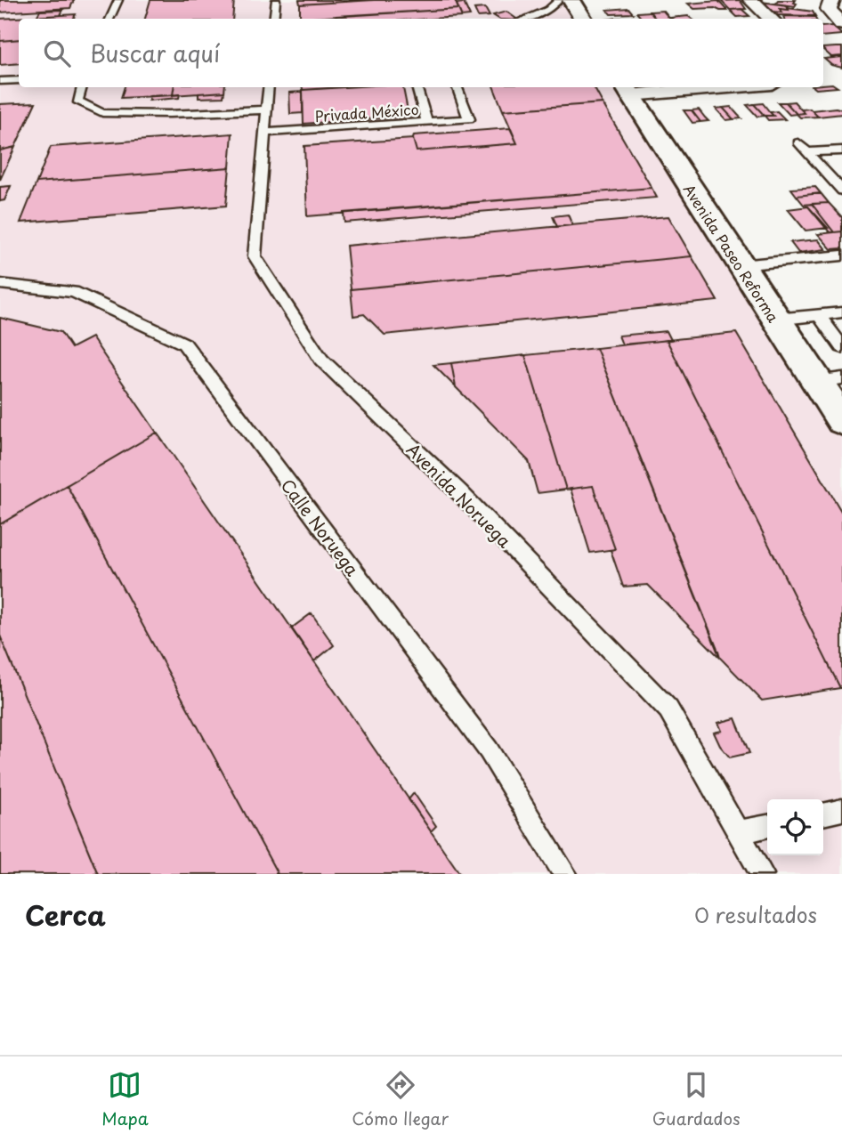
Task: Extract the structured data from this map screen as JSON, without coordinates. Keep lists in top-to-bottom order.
{
  "streets": {
    "main road": ["Avenida Paseo Reforma"],
    "lane": ["Privada México", "Avenida Noruega", "Calle Noruega"]
  },
  "crossings": [
    ["Privada México", "Avenida Noruega"]
  ],
  "page": {
    "search": "Buscar aquí",
    "heading": ["Cerca", "0 resultados"],
    "nav": ["Mapa", "Cómo llegar", "Guardados"]
  }
}
